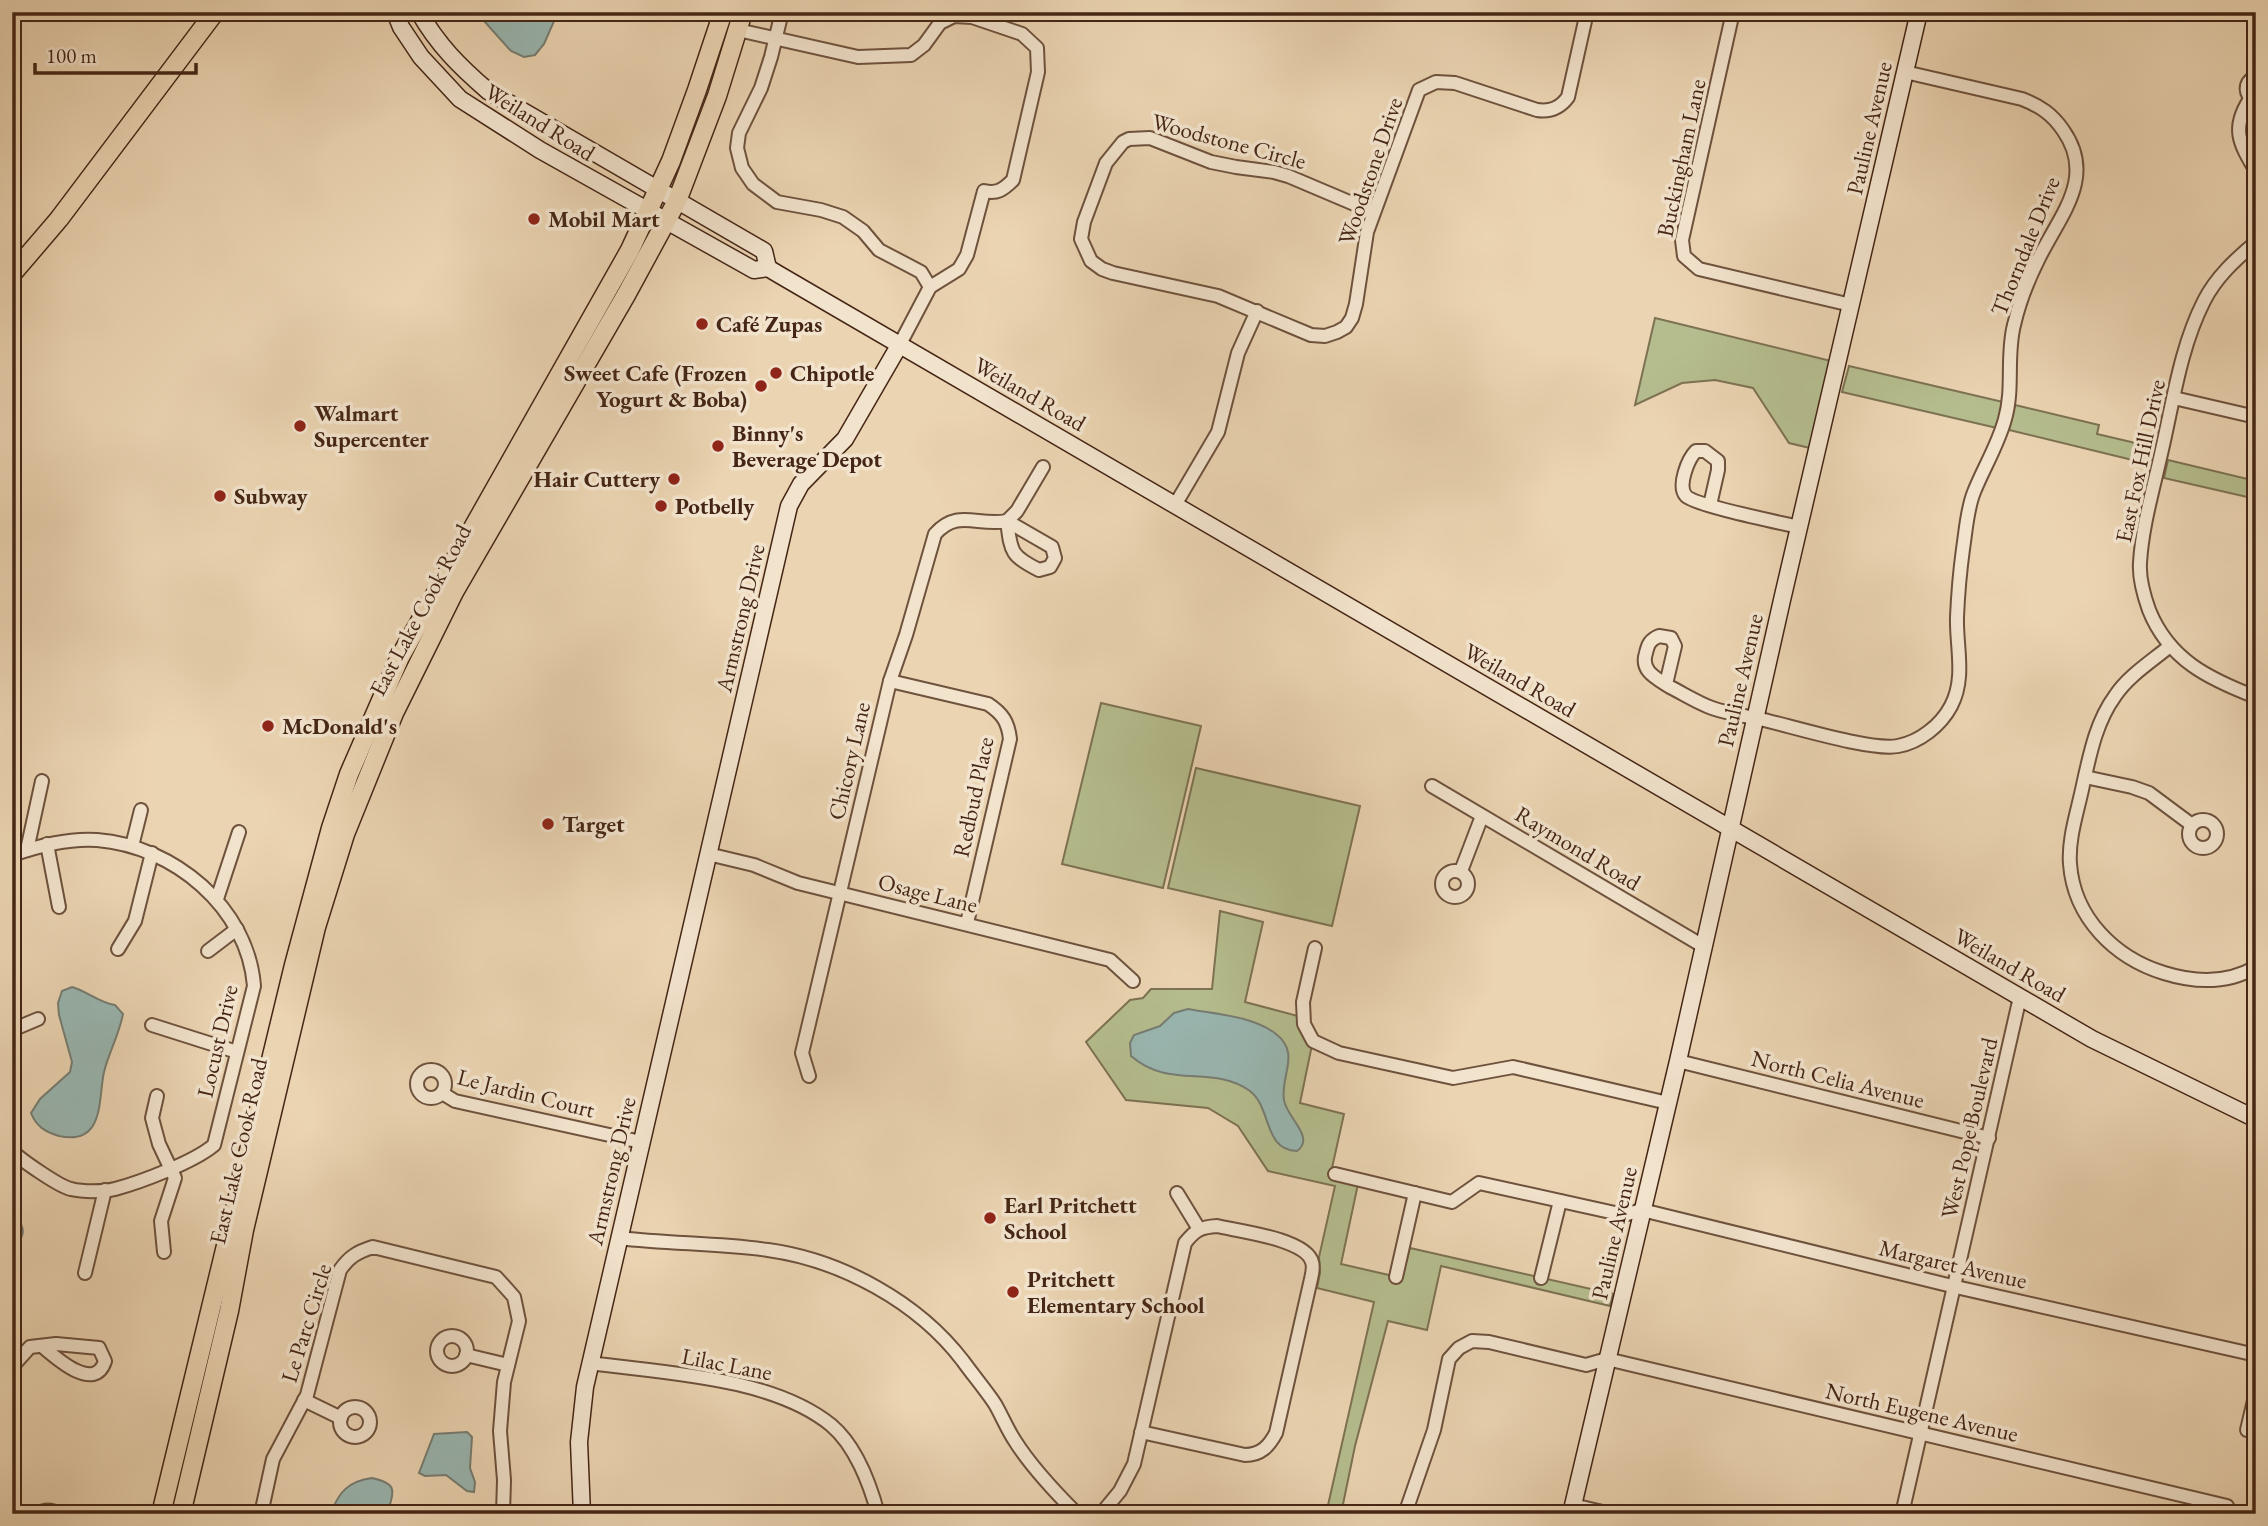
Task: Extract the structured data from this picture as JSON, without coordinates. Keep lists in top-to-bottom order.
{
  "streets": {
    "main road": ["East Lake Cook Road"],
    "street": [
      "Weiland Road",
      "Pauline Avenue",
      "Woodstone Circle",
      "Buckingham Lane",
      "Woodstone Drive",
      "Thorndale Drive",
      "East Fox Hill Drive",
      "Armstrong Drive",
      "Chicory Lane",
      "Redbud Place",
      "Raymond Road",
      "Osage Lane",
      "Locust Drive",
      "North Celia Avenue",
      "Le Jardin Court",
      "West Pope Boulevard",
      "Margaret Avenue",
      "Le Parc Circle",
      "Lilac Lane",
      "North Eugene Avenue"
    ]
  },
  "crossings": [
    ["Weiland Road", "Pauline Avenue"],
    ["Weiland Road", "East Lake Cook Road"],
    ["Weiland Road", "Armstrong Drive"],
    ["Weiland Road", "West Pope Boulevard"],
    ["Pauline Avenue", "Buckingham Lane"],
    ["Pauline Avenue", "Thorndale Drive"],
    ["Pauline Avenue", "Raymond Road"],
    ["Pauline Avenue", "North Celia Avenue"],
    ["Pauline Avenue", "Margaret Avenue"],
    ["Pauline Avenue", "North Eugene Avenue"],
    ["Woodstone Circle", "Woodstone Drive"],
    ["Armstrong Drive", "Osage Lane"],
    ["Armstrong Drive", "Le Jardin Court"],
    ["Armstrong Drive", "Lilac Lane"],
    ["Chicory Lane", "Redbud Place"],
    ["Chicory Lane", "Osage Lane"],
    ["Redbud Place", "Osage Lane"],
    ["North Celia Avenue", "West Pope Boulevard"],
    ["West Pope Boulevard", "Margaret Avenue"],
    ["West Pope Boulevard", "North Eugene Avenue"]
  ],
  "places": [
    "Mobil Mart",
    "Café Zupas",
    "Chipotle",
    "Sweet Cafe (Frozen Yogurt & Boba)",
    "Walmart Supercenter",
    "Binny's Beverage Depot",
    "Hair Cuttery",
    "Subway",
    "Potbelly",
    "McDonald's",
    "Target",
    "Earl Pritchett School",
    "Pritchett Elementary School"
  ],
  "scale_bar": "100 m"
}
